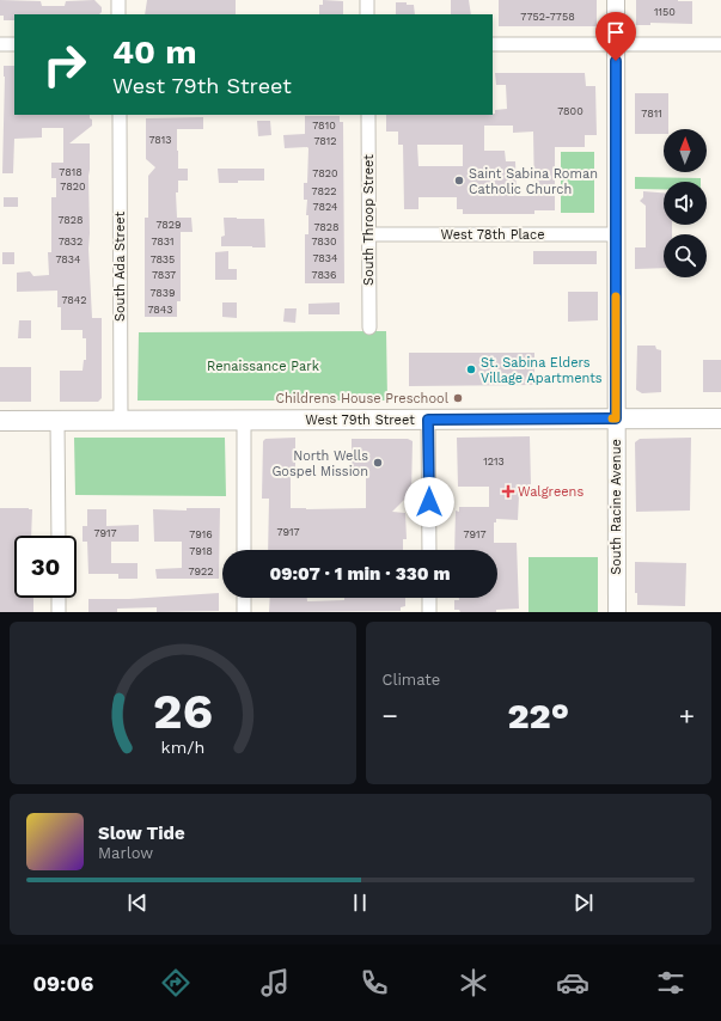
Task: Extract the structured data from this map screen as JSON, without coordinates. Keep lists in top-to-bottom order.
{
  "streets": {
    "main road": ["West 79th Street"],
    "street": [
      "South Throop Street",
      "West 78th Place",
      "South Ada Street",
      "South Racine Avenue"
    ]
  },
  "crossings": [
    ["South Throop Street", "West 78th Place"],
    ["West 78th Place", "South Racine Avenue"],
    ["South Ada Street", "West 79th Street"],
    ["West 79th Street", "South Racine Avenue"]
  ],
  "parks": ["Renaissance Park"],
  "places": {
    "other": [
      "Saint Sabina Roman Catholic Church",
      "St. Sabina Elders Village Apartments",
      "Childrens House Preschool",
      "North Wells Gospel Mission"
    ],
    "health": ["Walgreens"]
  },
  "house_numbers": [
    "1150",
    "7752-7758",
    "7800",
    "7811",
    "7810",
    "7813",
    "7812",
    "7818",
    "7820",
    "7820",
    "7822",
    "7824",
    "7828",
    "7829",
    "7828",
    "7832",
    "7831",
    "7830",
    "7834",
    "7834",
    "7835",
    "7837",
    "7836",
    "7839",
    "7842",
    "7843",
    "1213",
    "7917",
    "7917",
    "7916",
    "7917",
    "7918",
    "7922"
  ],
  "north": "top",
  "page": {
    "turn": ["40 m", "West 79th Street"],
    "limit": "30",
    "trip": "09:07 · 1 min · 330 m",
    "tile": "Climate",
    "heat": ["−", "22°", "+"],
    "song": ["Slow Tide", "Marlow"],
    "tabs": "09:06",
    "gauge": ["26", "km/h"]
  }
}
